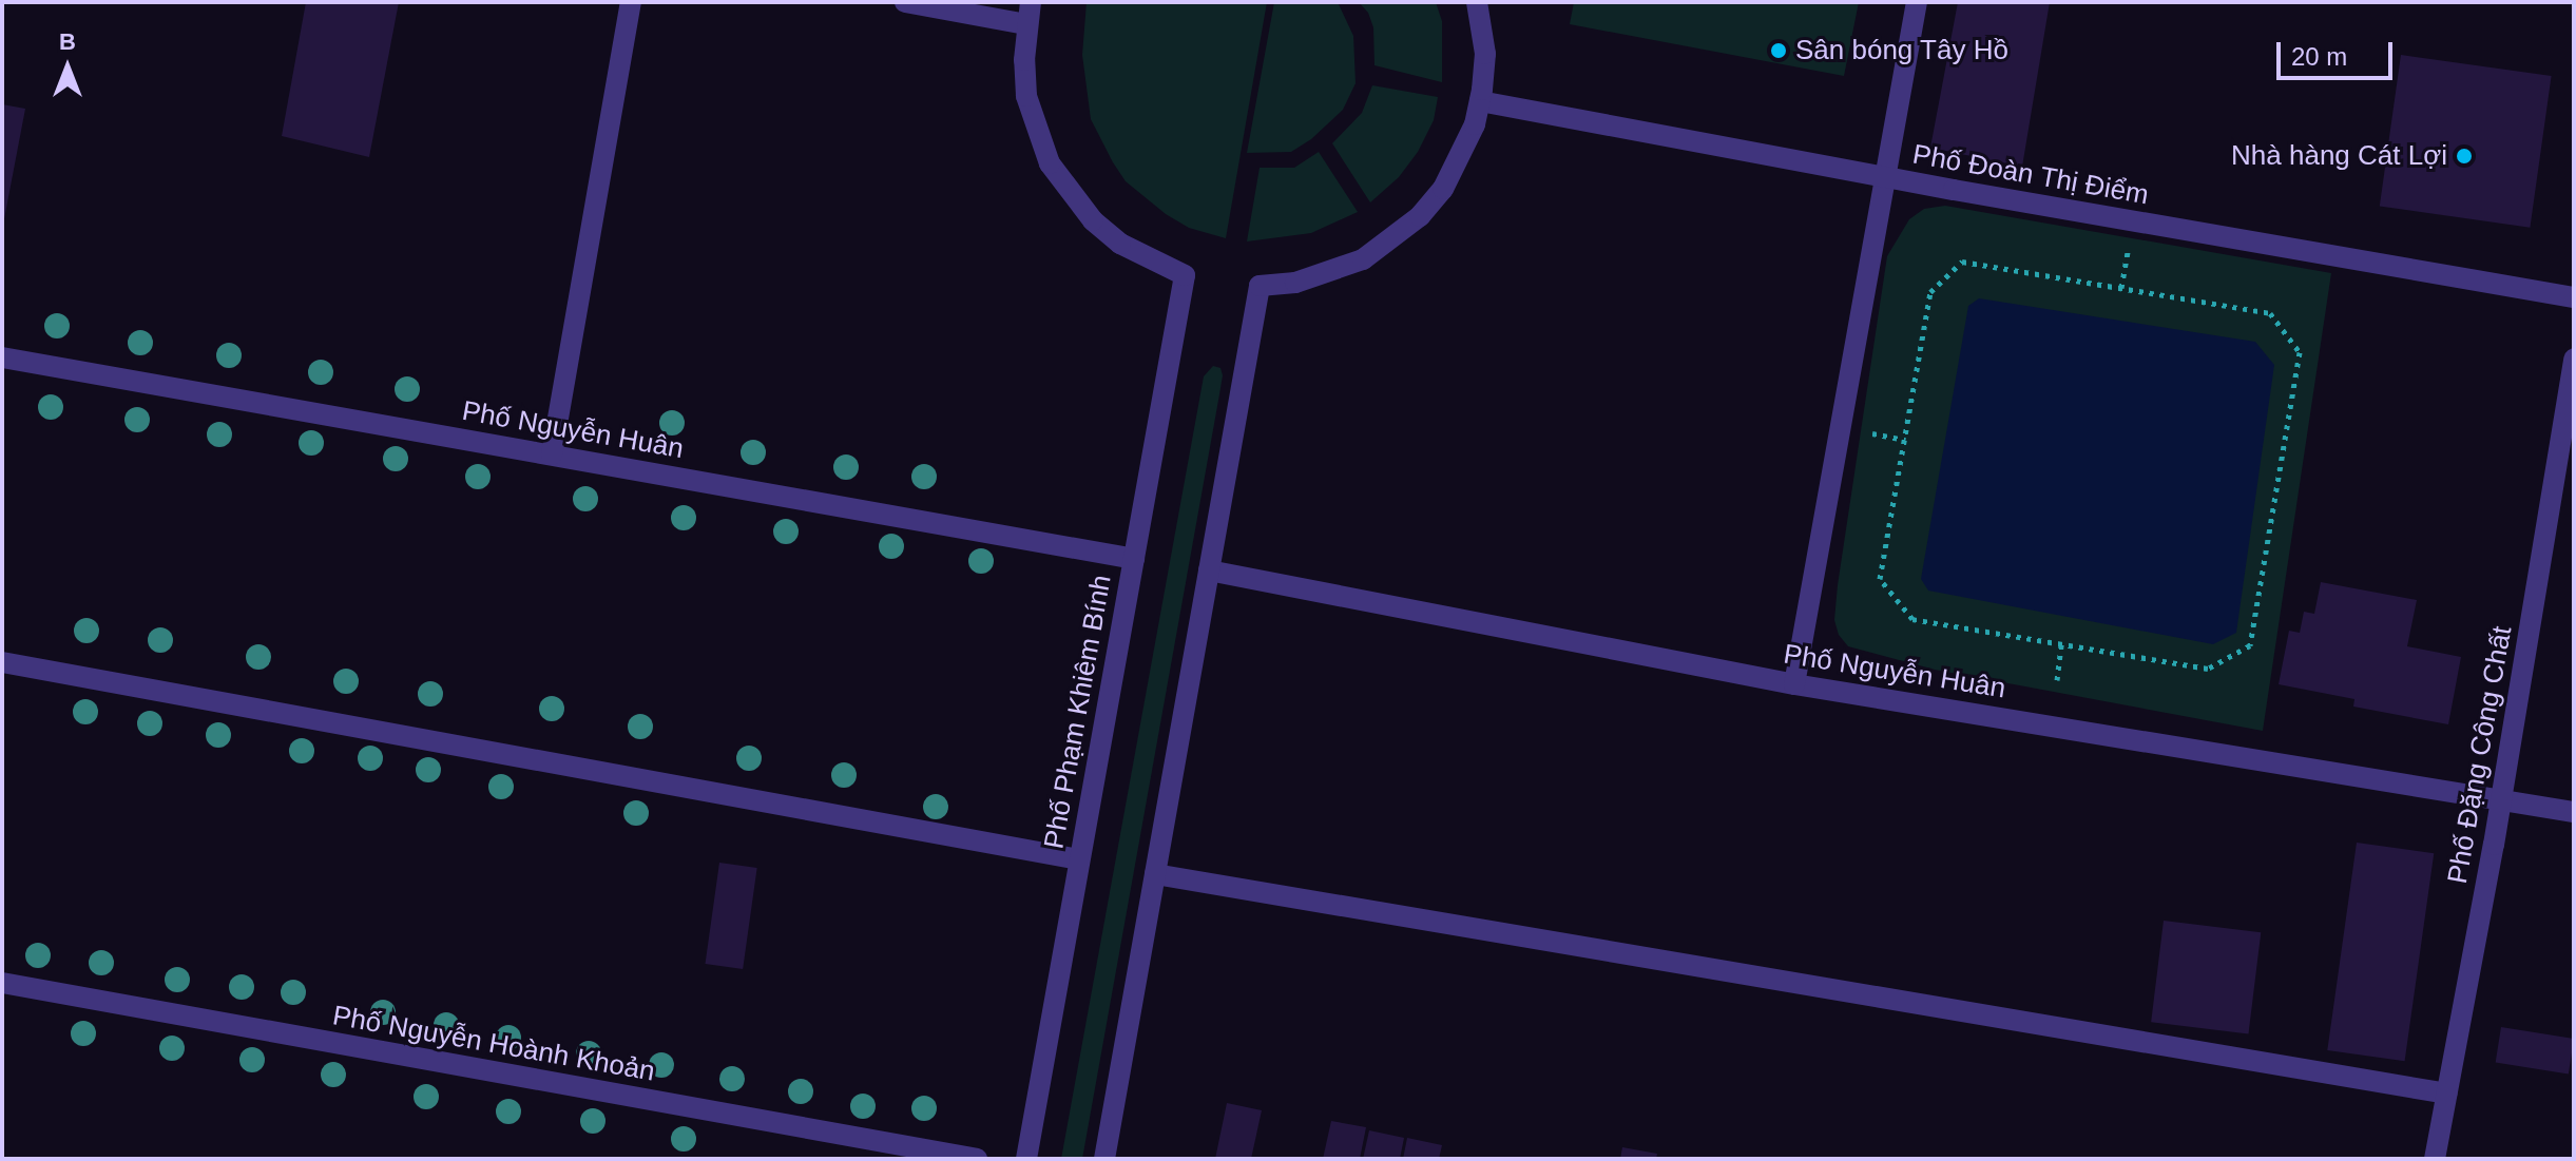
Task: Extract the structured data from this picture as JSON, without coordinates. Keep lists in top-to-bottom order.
{
  "streets": {
    "street": [
      "Phố Đoàn Thị Điểm",
      "Phố Nguyễn Huân",
      "Phố Phạm Khiêm Bính",
      "Phố Đặng Công Chất",
      "Phố Nguyễn Hoành Khoản"
    ]
  },
  "crossings": [
    ["Phố Nguyễn Huân", "Phố Phạm Khiêm Bính"],
    ["Phố Nguyễn Huân", "Phố Đặng Công Chất"]
  ],
  "places": ["Sân bóng Tây Hồ", "Nhà hàng Cát Lợi"],
  "scale_bar": "20 m",
  "north": "top"
}
